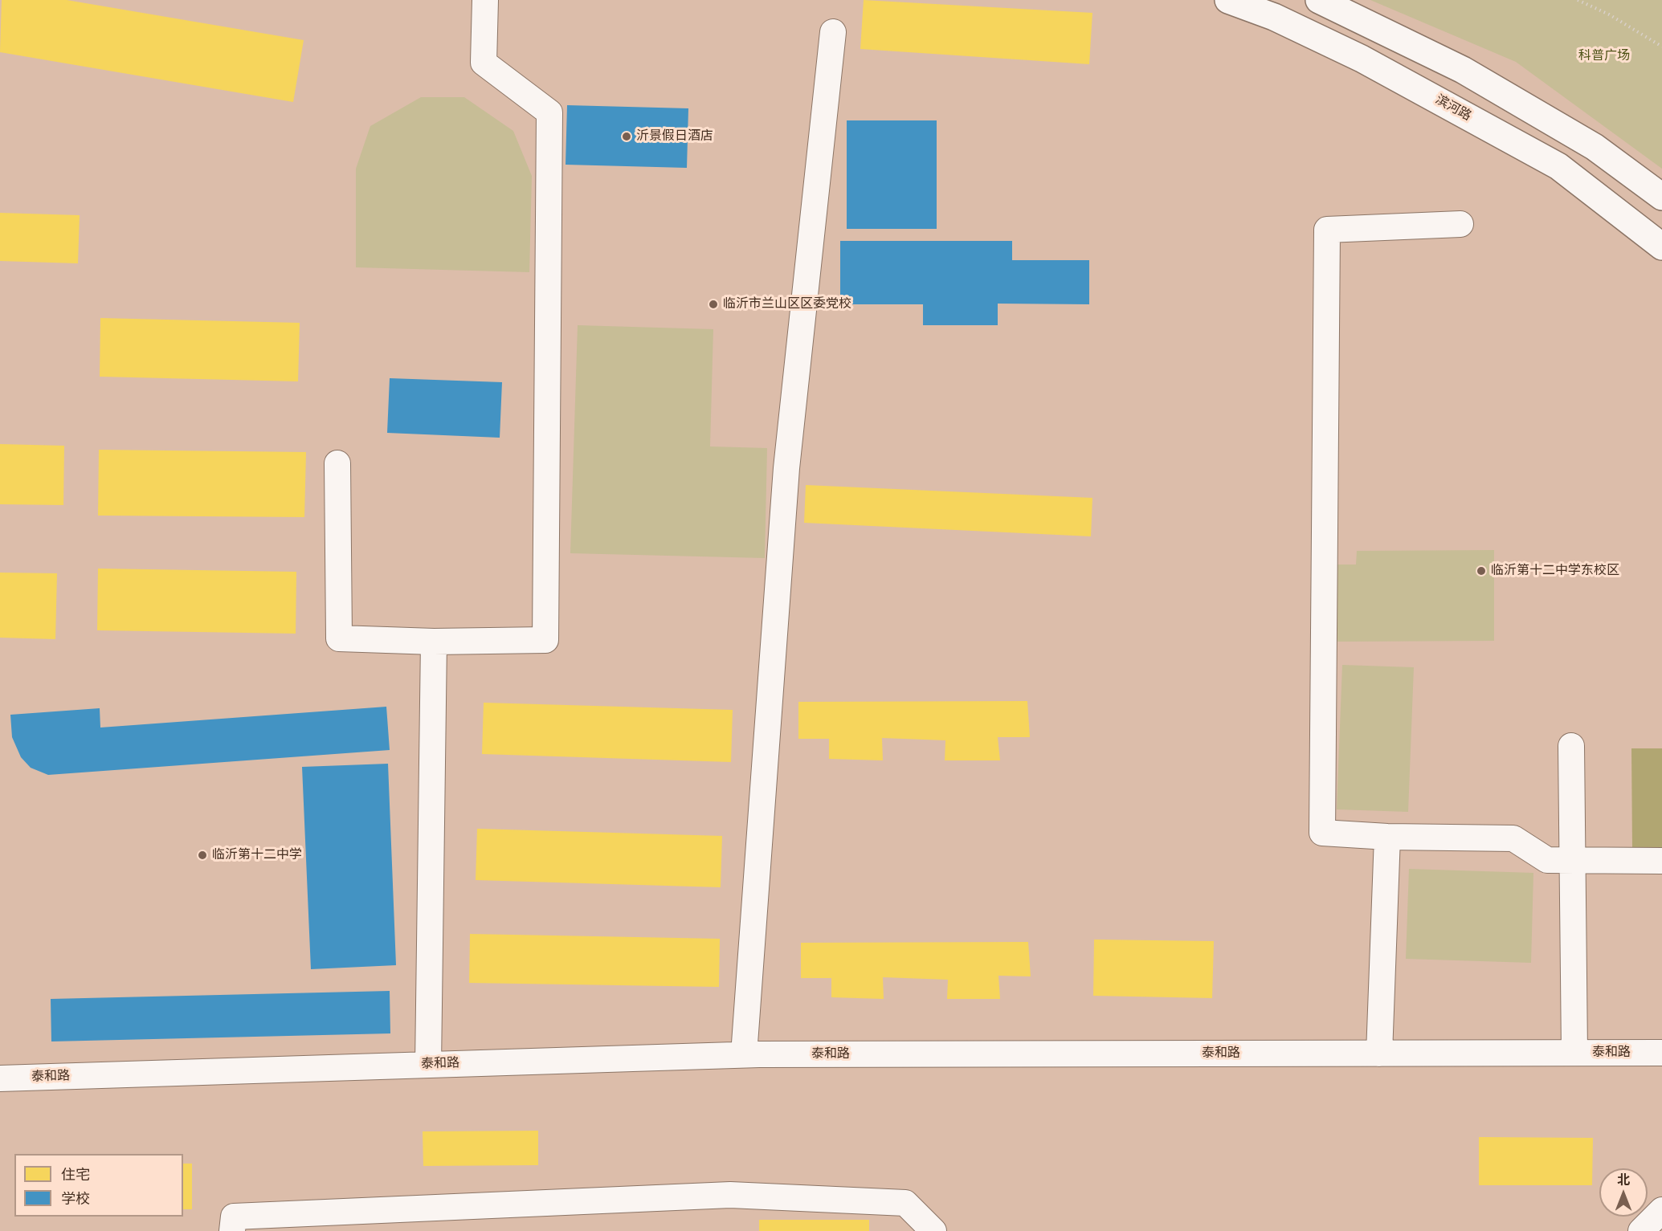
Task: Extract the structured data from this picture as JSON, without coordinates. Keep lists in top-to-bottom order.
{
  "streets": {
    "main road": ["滨河路"],
    "street": ["泰和路"]
  },
  "parks": ["科普广场"],
  "places": [
    "沂景假日酒店",
    "临沂市兰山区区委党校",
    "临沂第十二中学东校区",
    "临沂第十二中学"
  ],
  "legend": ["住宅", "学校"],
  "north": "top"
}
